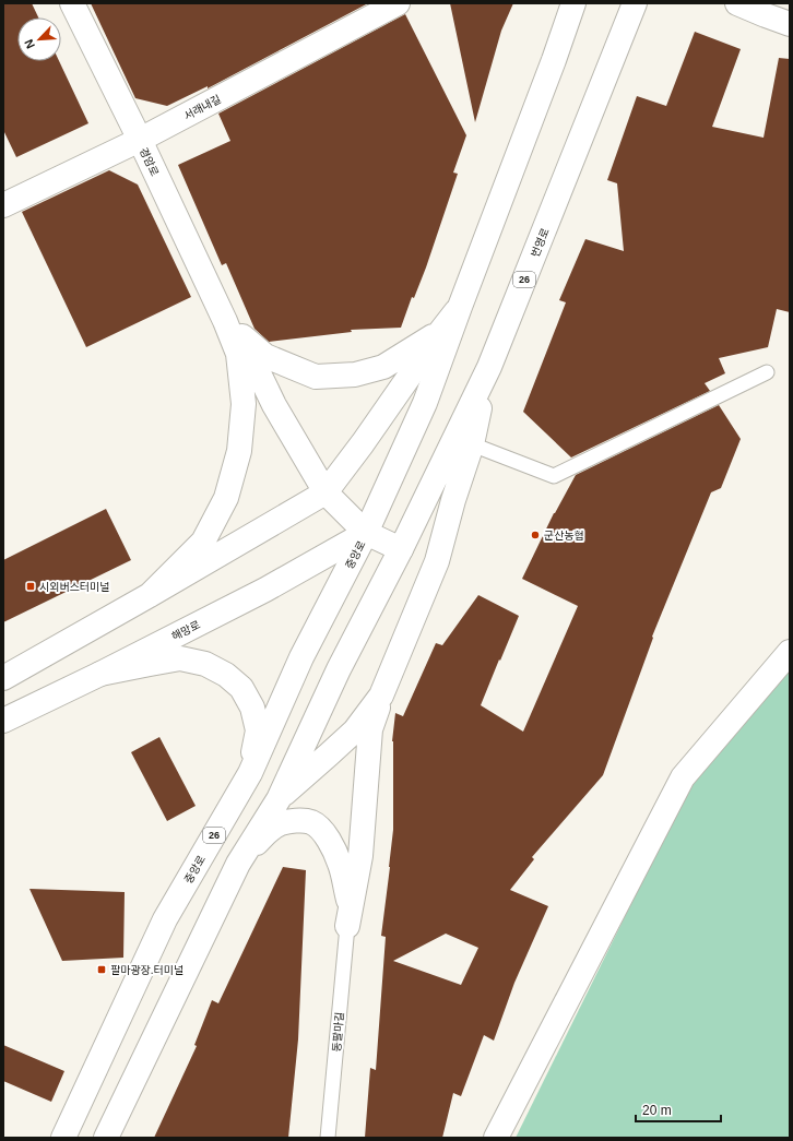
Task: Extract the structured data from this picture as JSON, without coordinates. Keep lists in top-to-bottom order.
{
  "streets": {
    "main road": [
      "서래내길",
      "경암로",
      "번영로",
      "26",
      "중앙로",
      "해망로"
    ],
    "lane": ["동팔마길"]
  },
  "crossings": [
    ["서래내길", "경암로"],
    ["번영로", "26"],
    ["26", "중앙로"],
    ["26", "해망로"],
    ["중앙로", "해망로"]
  ],
  "places": {
    "other": ["군산농협"],
    "transit": ["시외버스터미널", "팔마광장.터미널"]
  },
  "scale_bar": "20 m",
  "north": "bottom left"
}
